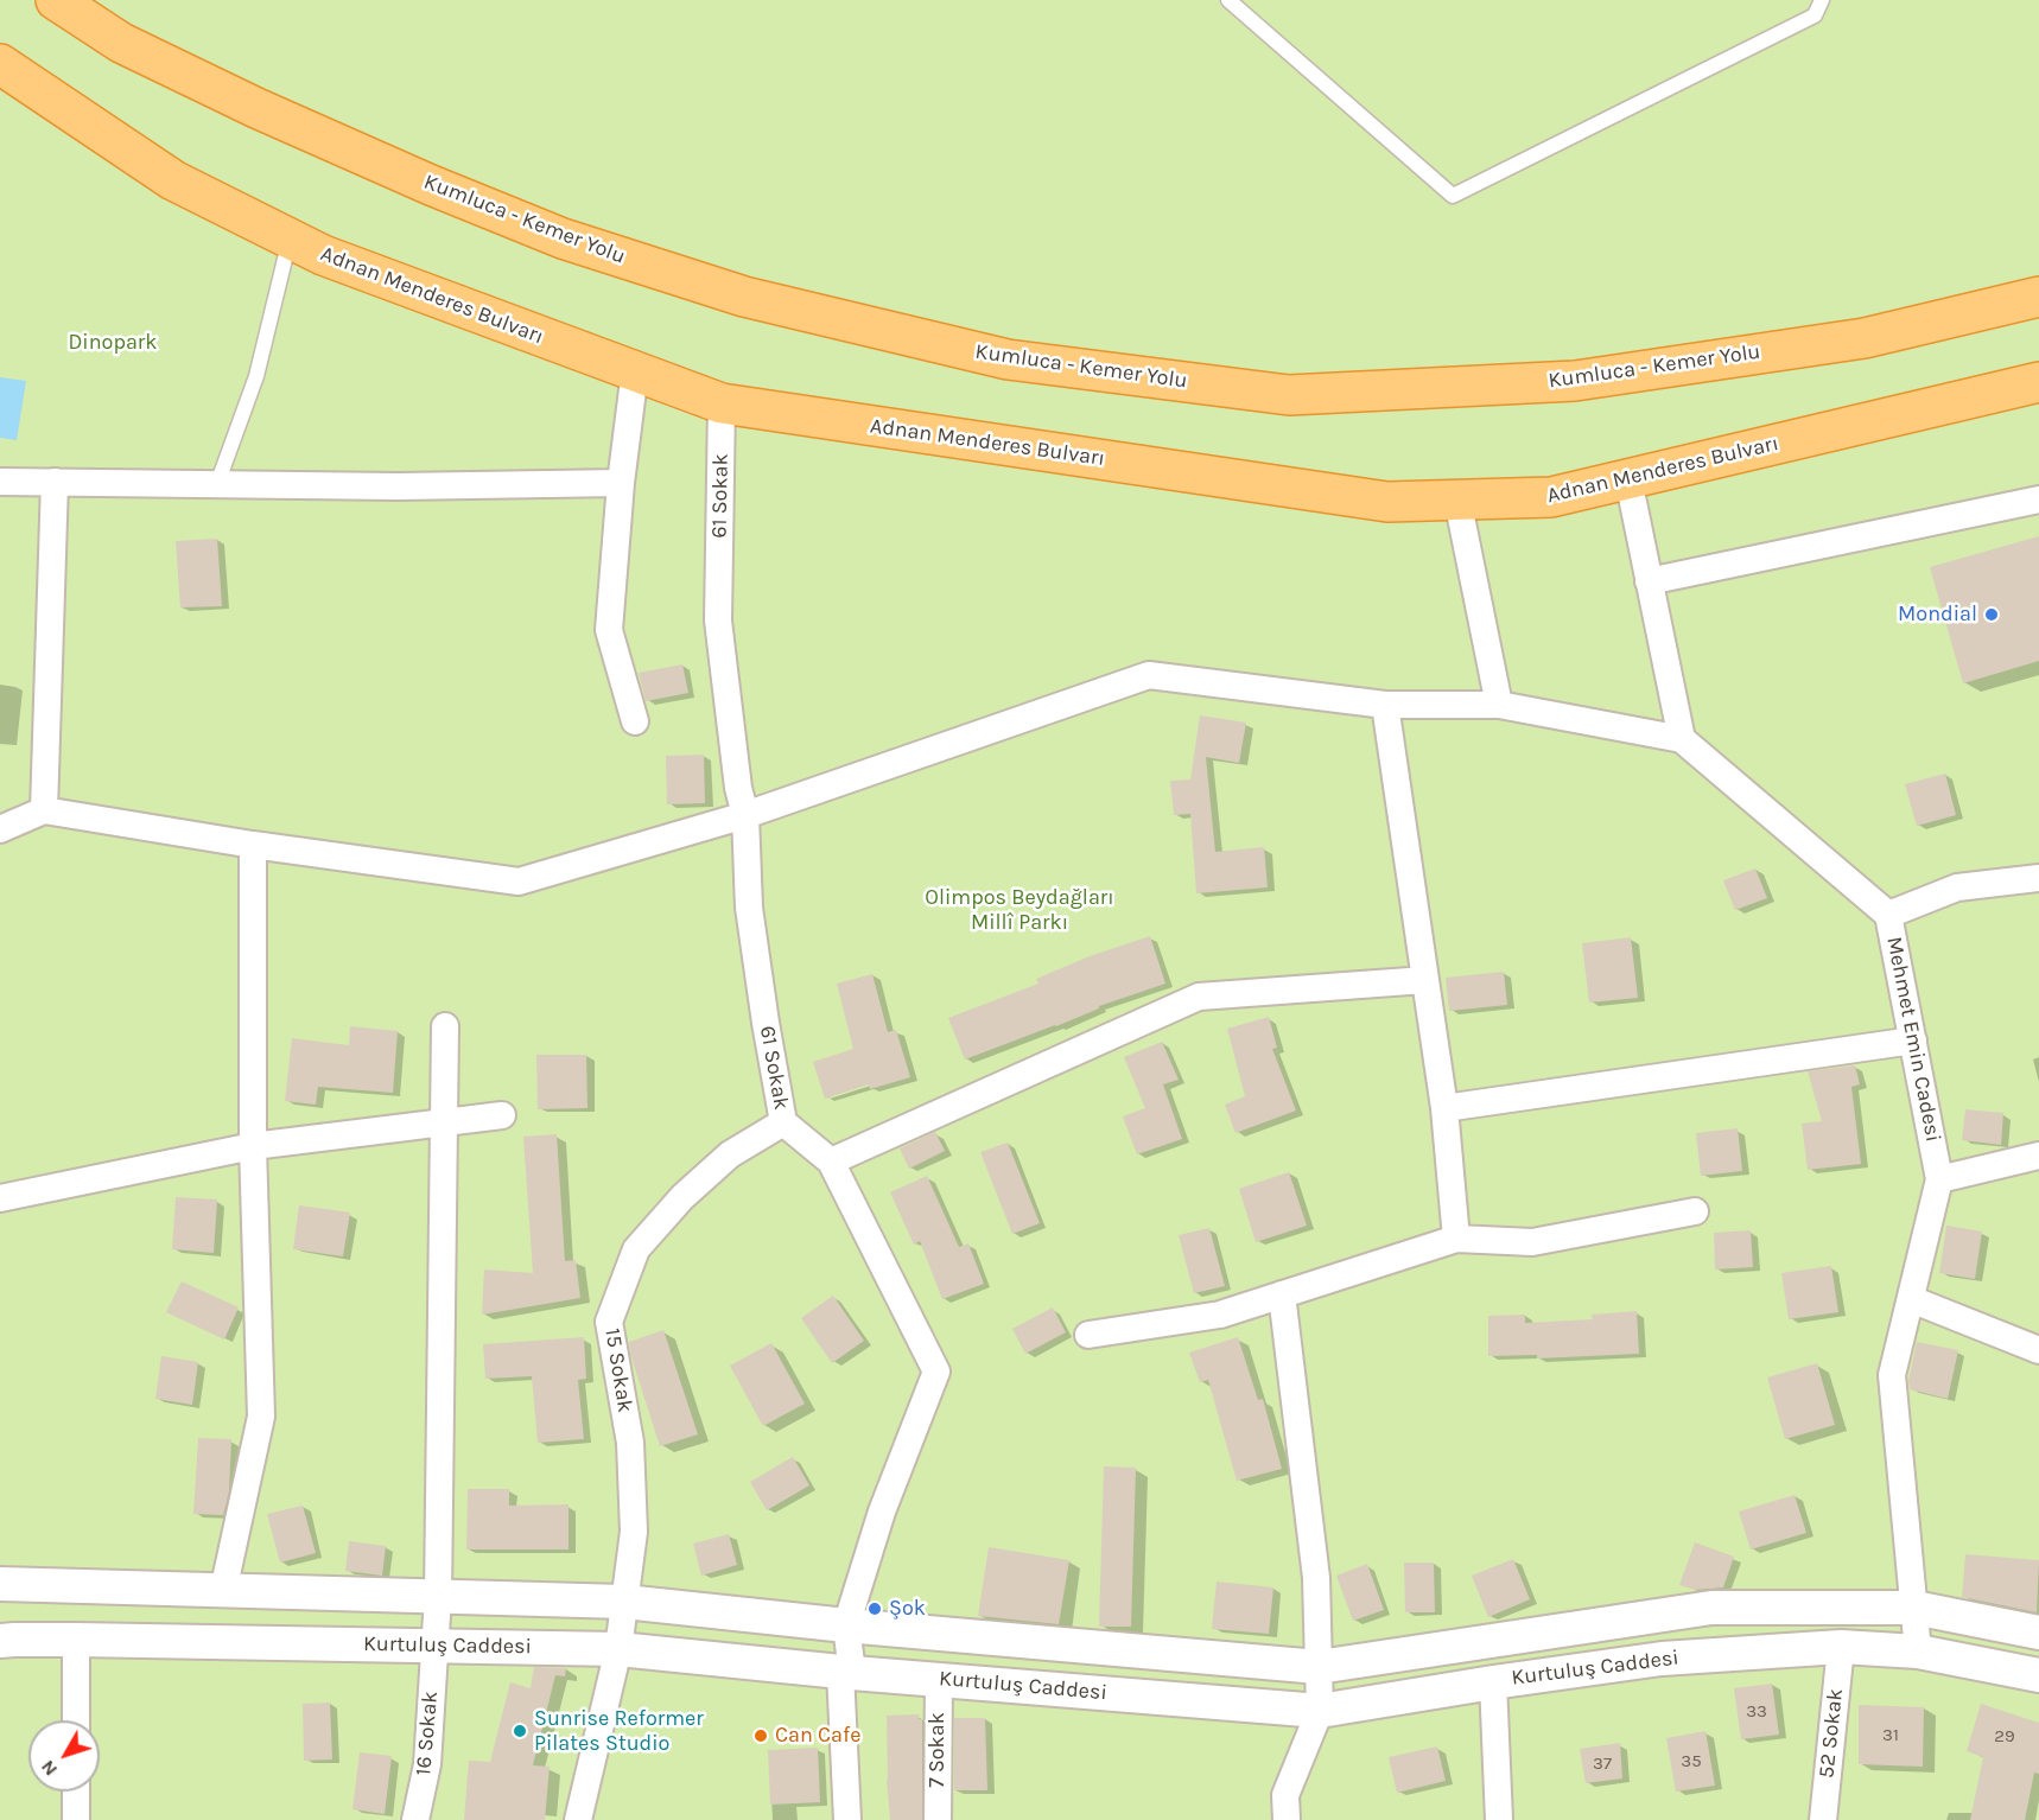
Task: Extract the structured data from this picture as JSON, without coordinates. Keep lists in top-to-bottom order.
{
  "streets": {
    "highway": ["Kumluca - Kemer Yolu", "Adnan Menderes Bulvarı"],
    "street": [
      "61 Sokak",
      "Mehmet Emin Cadesi",
      "15 Sokak",
      "Kurtuluş Caddesi",
      "16 Sokak",
      "52 Sokak",
      "7 Sokak"
    ]
  },
  "crossings": [
    ["Adnan Menderes Bulvarı", "61 Sokak"],
    ["61 Sokak", "15 Sokak"],
    ["61 Sokak", "Kurtuluş Caddesi"],
    ["Mehmet Emin Cadesi", "Kurtuluş Caddesi"],
    ["15 Sokak", "Kurtuluş Caddesi"],
    ["Kurtuluş Caddesi", "16 Sokak"],
    ["Kurtuluş Caddesi", "52 Sokak"],
    ["Kurtuluş Caddesi", "7 Sokak"]
  ],
  "parks": ["Dinopark", "Olimpos Beydağları Millî Parkı"],
  "places": [
    "Mondial",
    "Şok",
    "Sunrise Reformer Pilates Studio",
    "Can Cafe"
  ],
  "house_numbers": [
    "33",
    "31",
    "29",
    "35",
    "37"
  ],
  "north": "bottom left"
}
